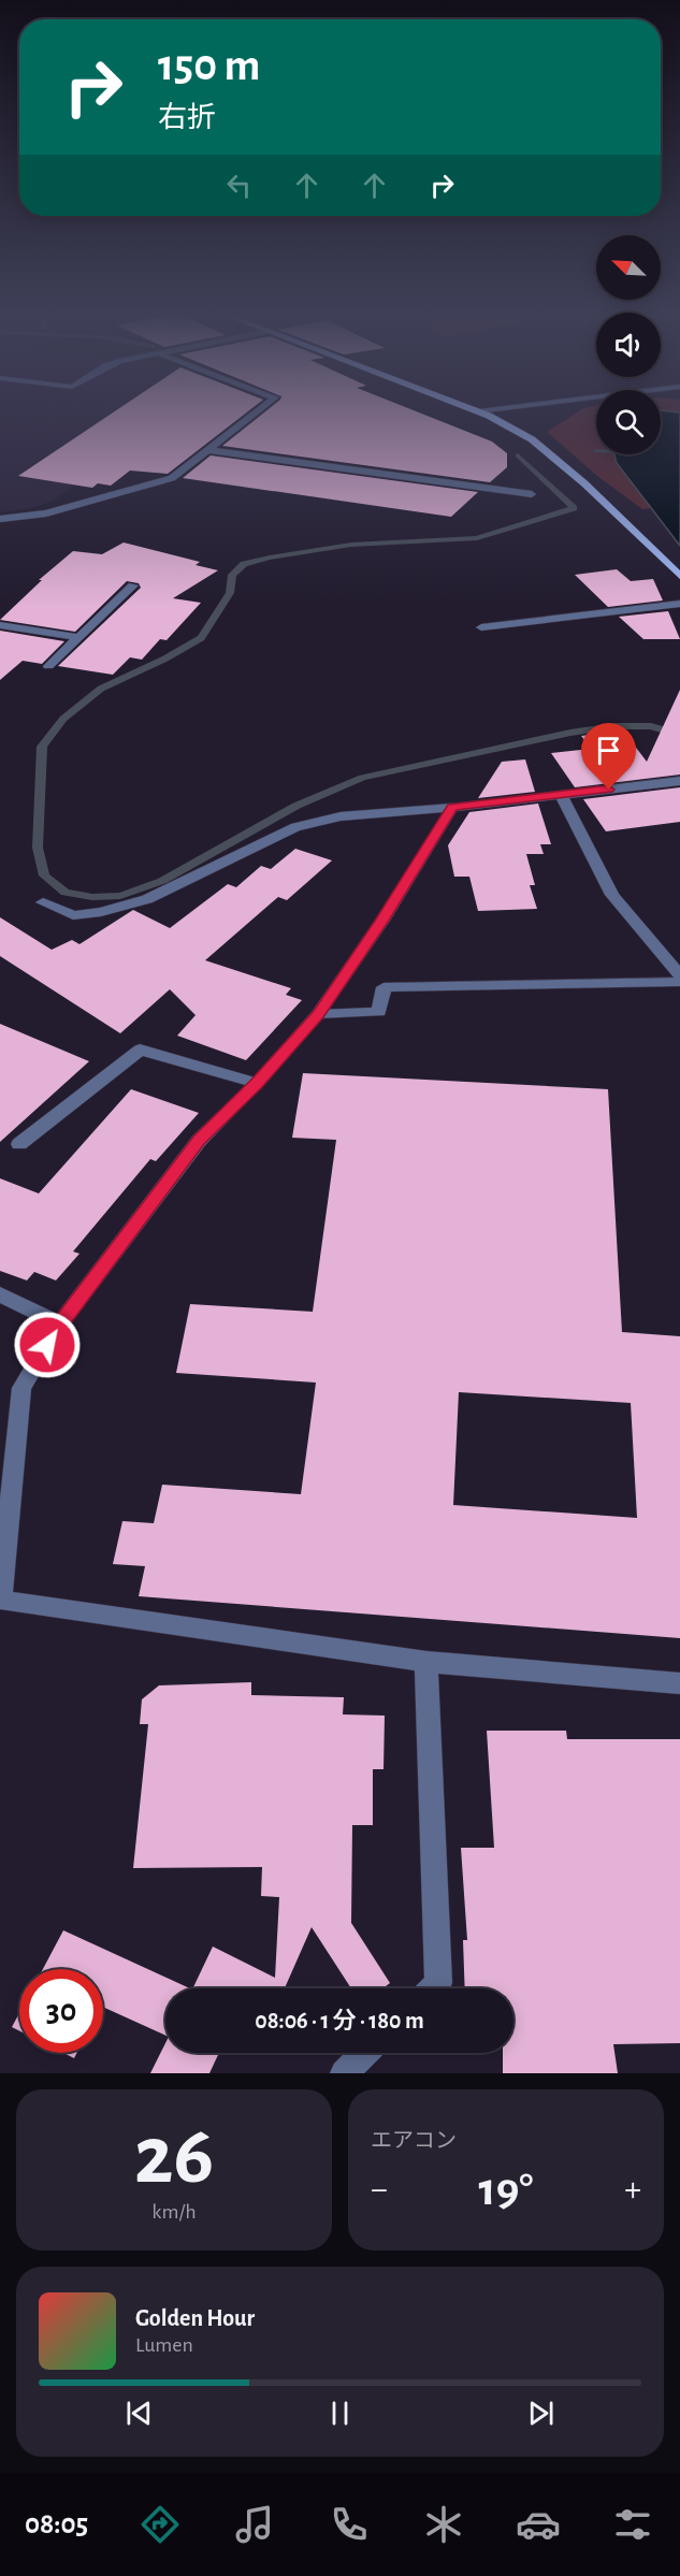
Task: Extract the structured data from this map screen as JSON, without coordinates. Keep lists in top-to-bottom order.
{
  "north": "top left",
  "page": {
    "turn": ["150 m", "右折"],
    "limit": "30",
    "trip": "08:06 · 1 分 · 180 m",
    "tile": [
      ["26", "km/h"],
      "エアコン"
    ],
    "heat": ["−", "19°", "+"],
    "song": ["Golden Hour", "Lumen"],
    "tabs": "08:05"
  }
}
